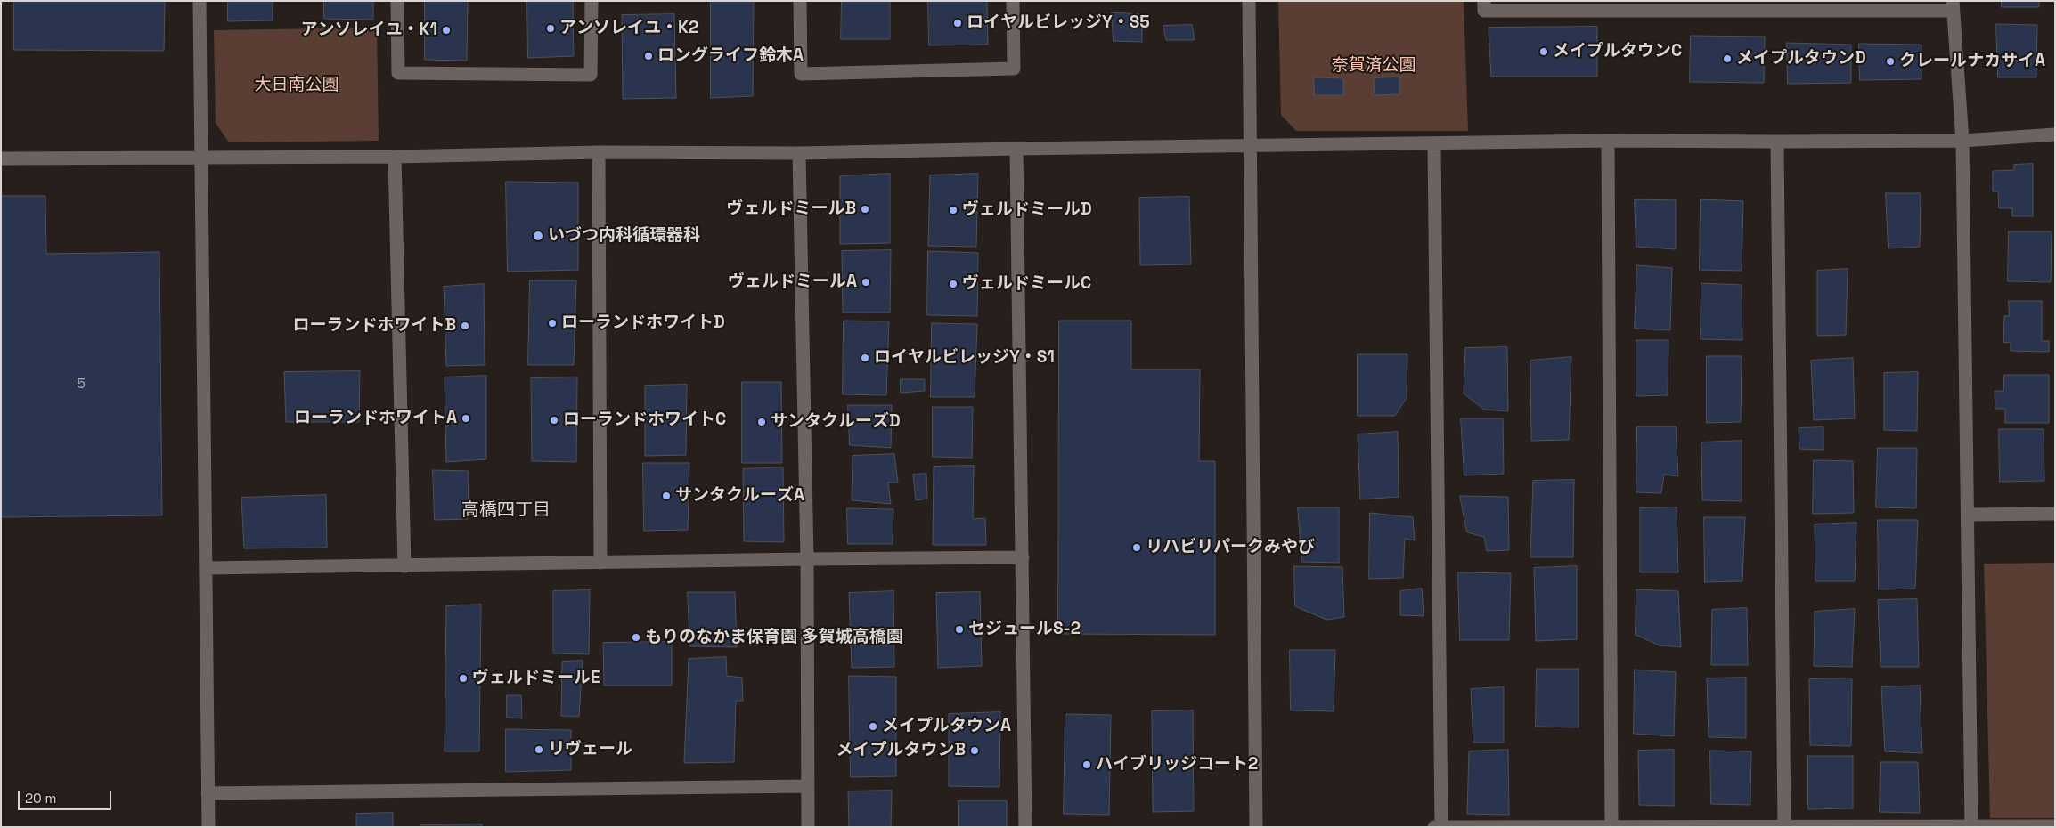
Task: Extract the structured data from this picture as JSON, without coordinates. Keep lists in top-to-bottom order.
{
  "districts": ["高橋四丁目"],
  "parks": ["奈賀済公園", "大日南公園"],
  "places": [
    "ロイヤルビレッジY・S5",
    "アンソレイユ・K2",
    "アンソレイユ・K1",
    "メイプルタウンC",
    "ロングライフ鈴木A",
    "メイプルタウンD",
    "クレールナカサイA",
    "ヴェルドミールB",
    "ヴェルドミールD",
    "いづつ内科循環器科",
    "ヴェルドミールA",
    "ヴェルドミールC",
    "ローランドホワイトD",
    "ローランドホワイトB",
    "ロイヤルビレッジY・S1",
    "ローランドホワイトA",
    "ローランドホワイトC",
    "サンタクルーズD",
    "サンタクルーズA",
    "リハビリパークみやび",
    "セジュールS-2",
    "もりのなかま保育園 多賀城高橋園",
    "ヴェルドミールE",
    "メイプルタウンA",
    "リヴェール",
    "メイプルタウンB",
    "ハイブリッジコート2"
  ],
  "house_numbers": ["5"],
  "scale_bar": "20 m"
}
